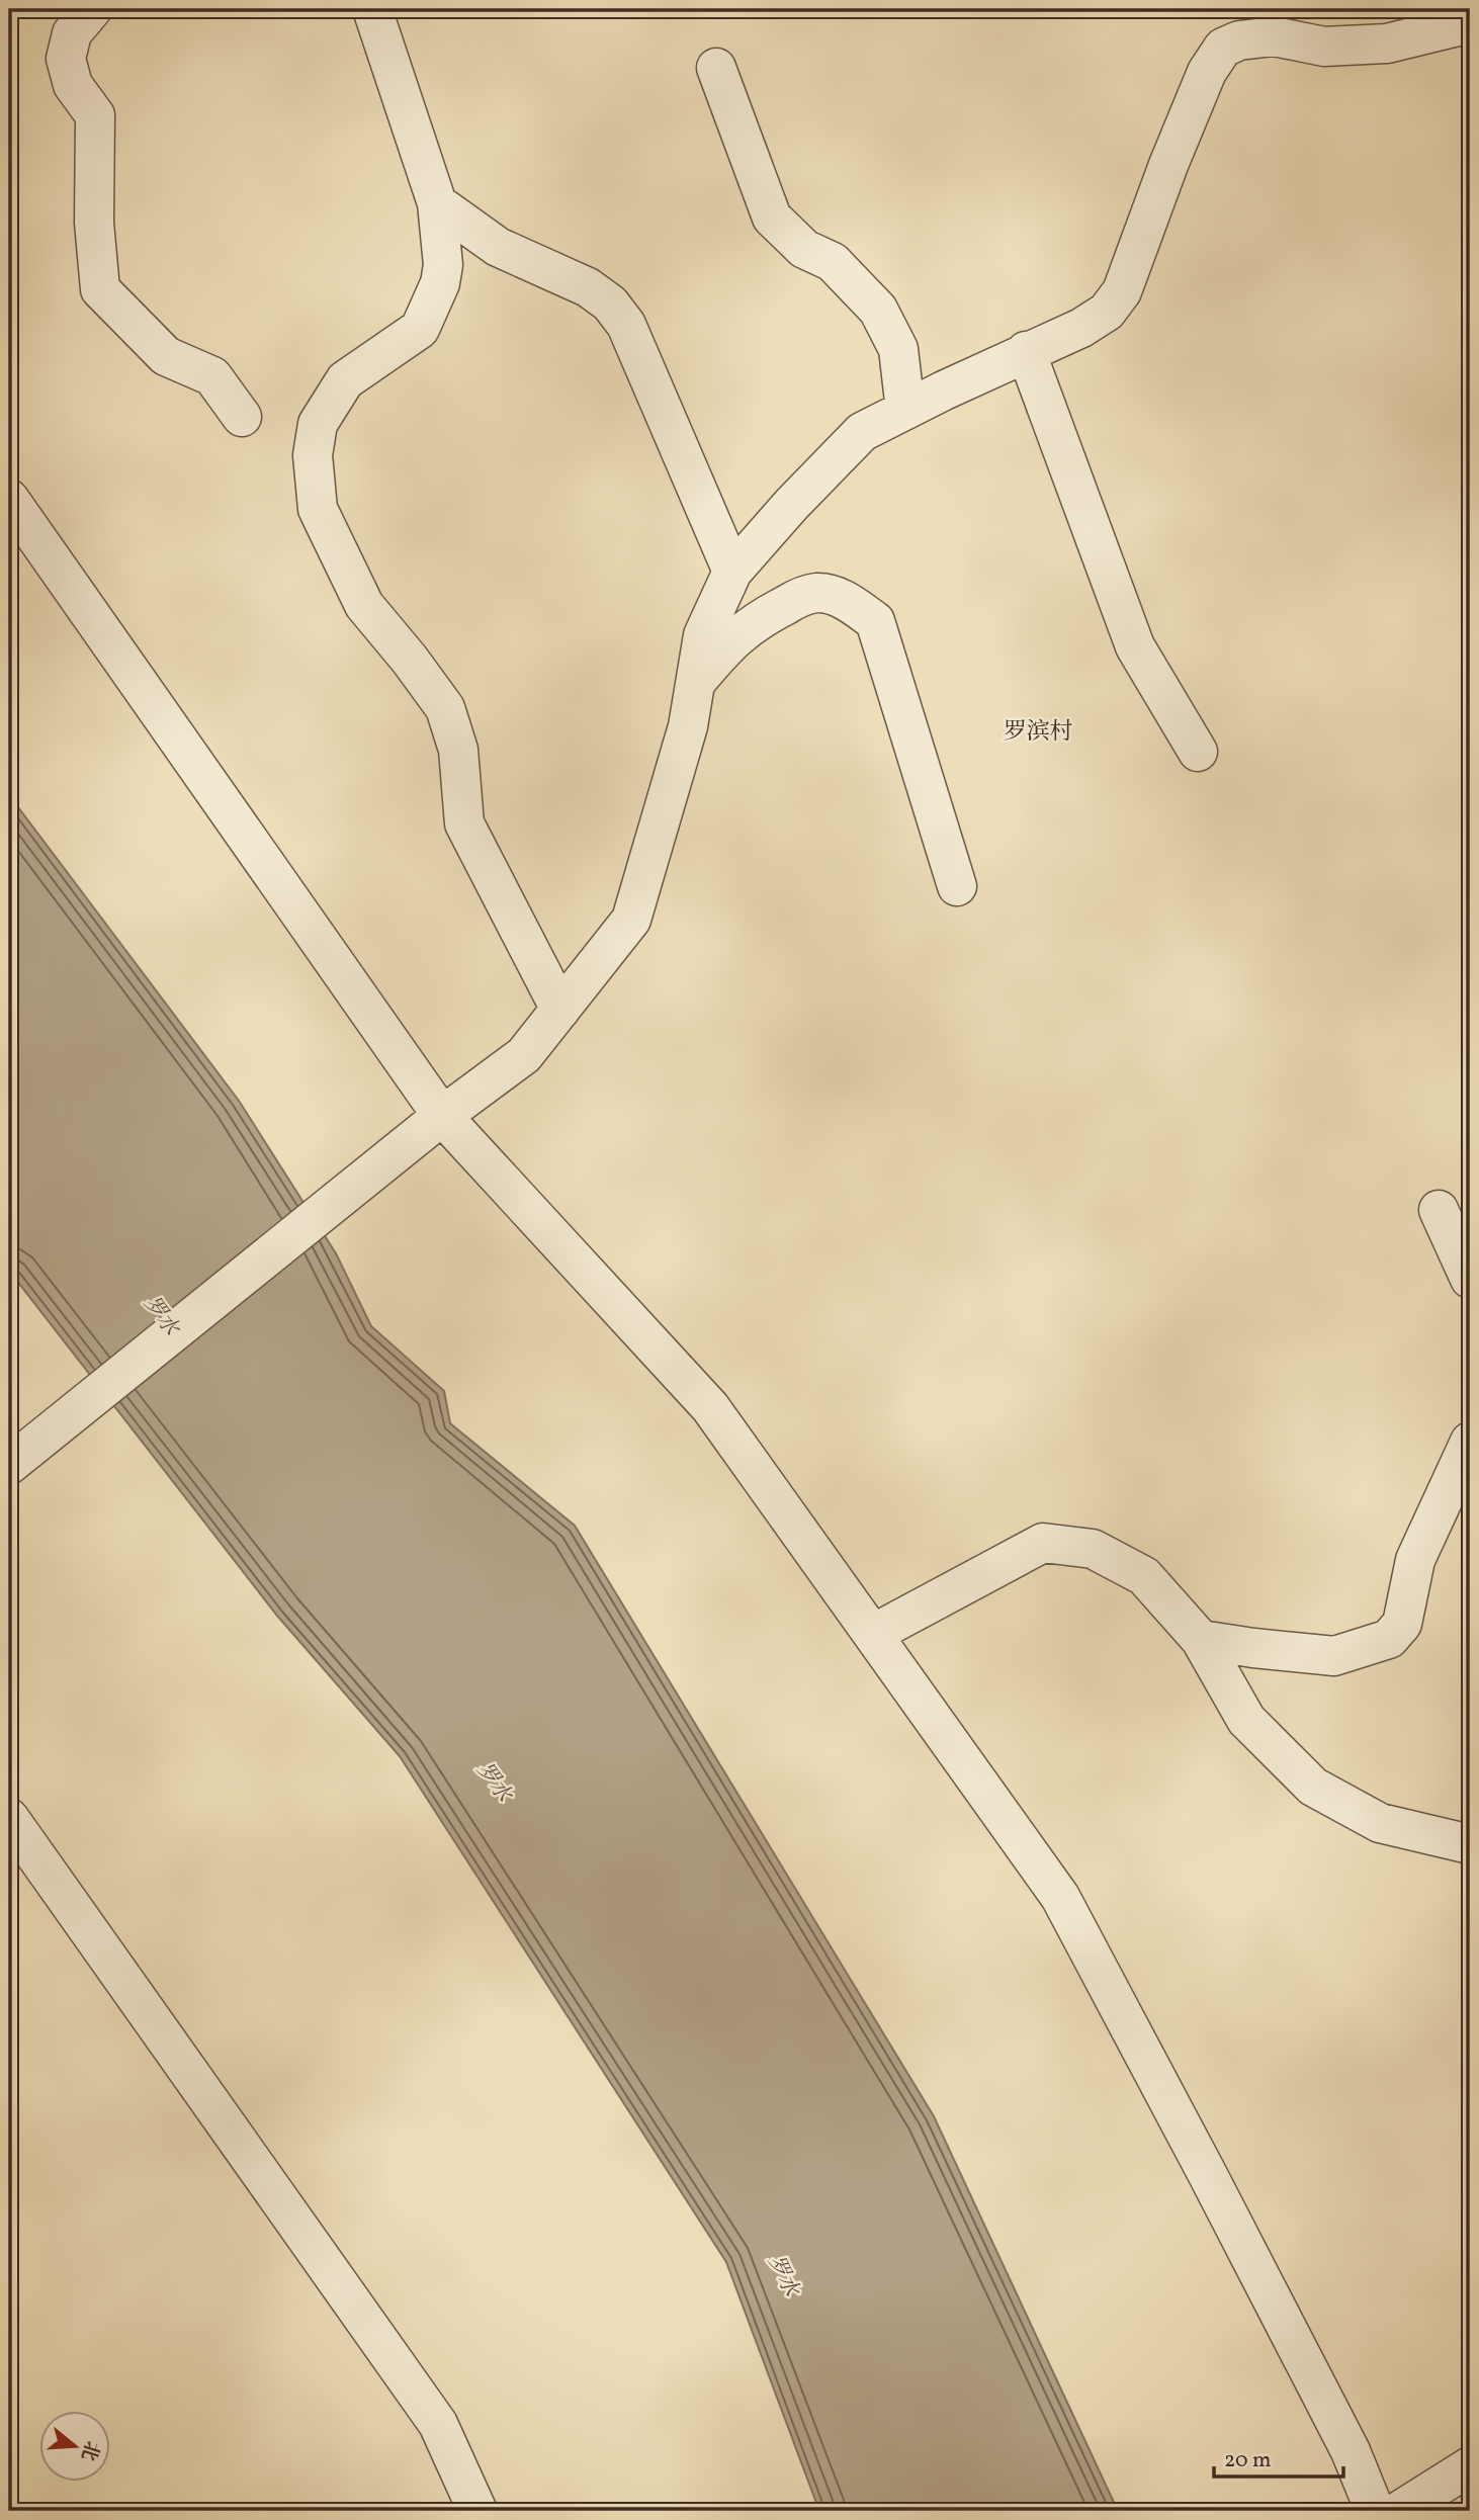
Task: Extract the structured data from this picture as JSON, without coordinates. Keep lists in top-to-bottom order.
{
  "districts": ["罗滨村"],
  "water": ["罗水"],
  "scale_bar": "20 m",
  "north": "right"
}
